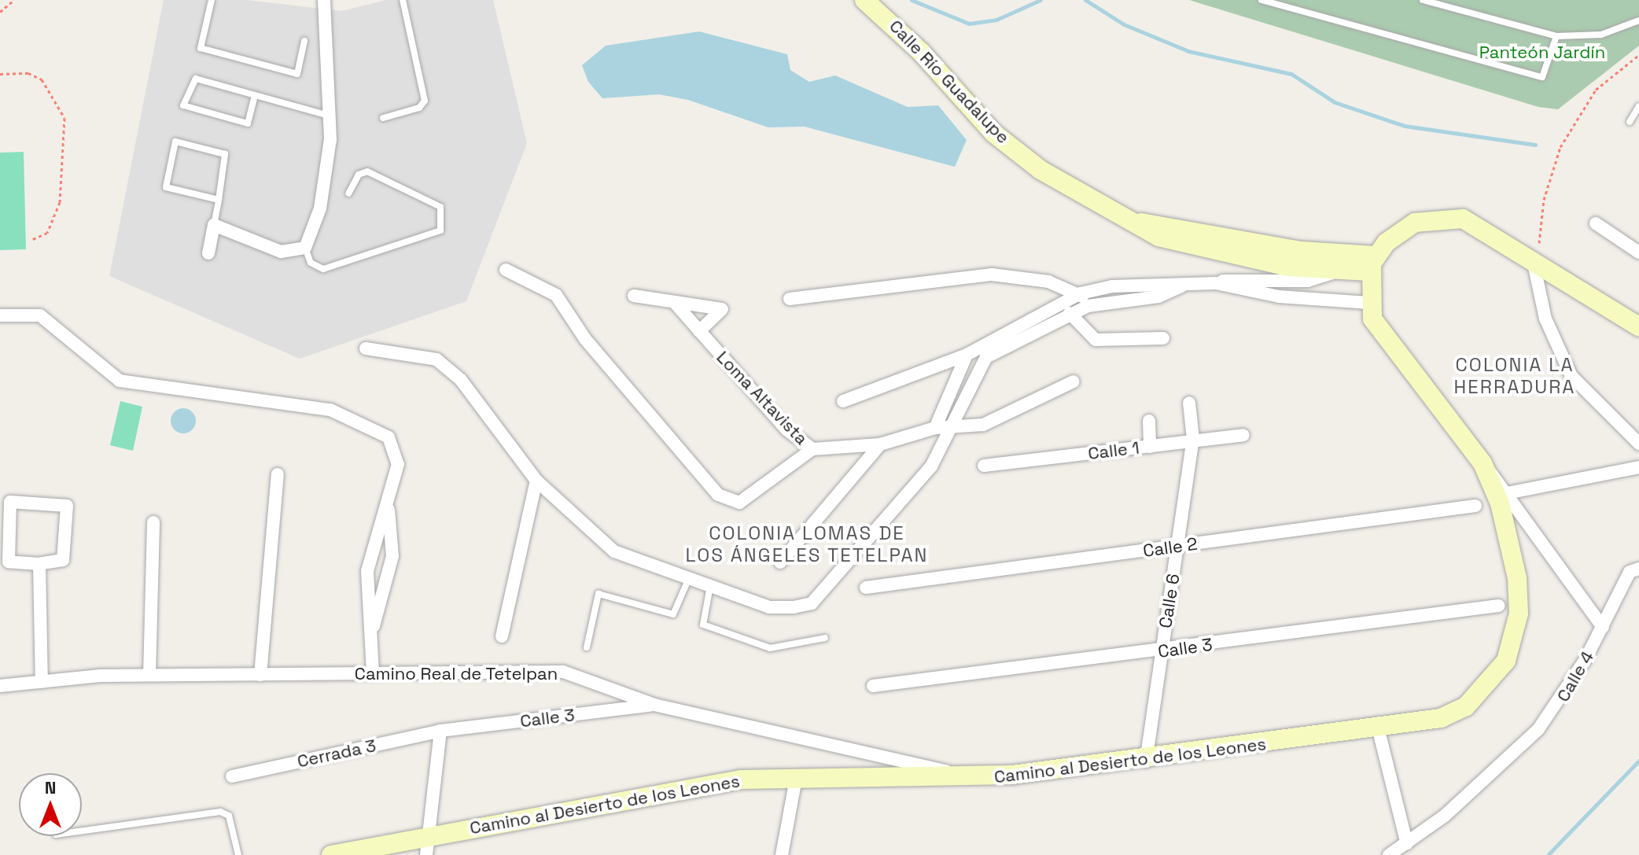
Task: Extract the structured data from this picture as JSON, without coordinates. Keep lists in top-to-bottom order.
{
  "streets": {
    "main road": ["Calle Río Guadalupe", "Camino al Desierto de los Leones"],
    "street": [
      "Loma Altavista",
      "Calle 1",
      "Calle 2",
      "Calle 6",
      "Calle 3",
      "Camino Real de Tetelpan",
      "Calle 4",
      "Cerrada 3"
    ]
  },
  "crossings": [
    ["Calle 1", "Calle 6"],
    ["Calle 2", "Calle 6"],
    ["Calle 6", "Calle 3"],
    ["Calle 6", "Camino al Desierto de los Leones"],
    ["Calle 3", "Camino Real de Tetelpan"],
    ["Calle 3", "Cerrada 3"],
    ["Camino Real de Tetelpan", "Camino al Desierto de los Leones"]
  ],
  "districts": ["COLONIA LA HERRADURA", "COLONIA LOMAS DE LOS ÁNGELES TETELPAN"],
  "parks": ["Panteón Jardín"],
  "north": "top"
}
